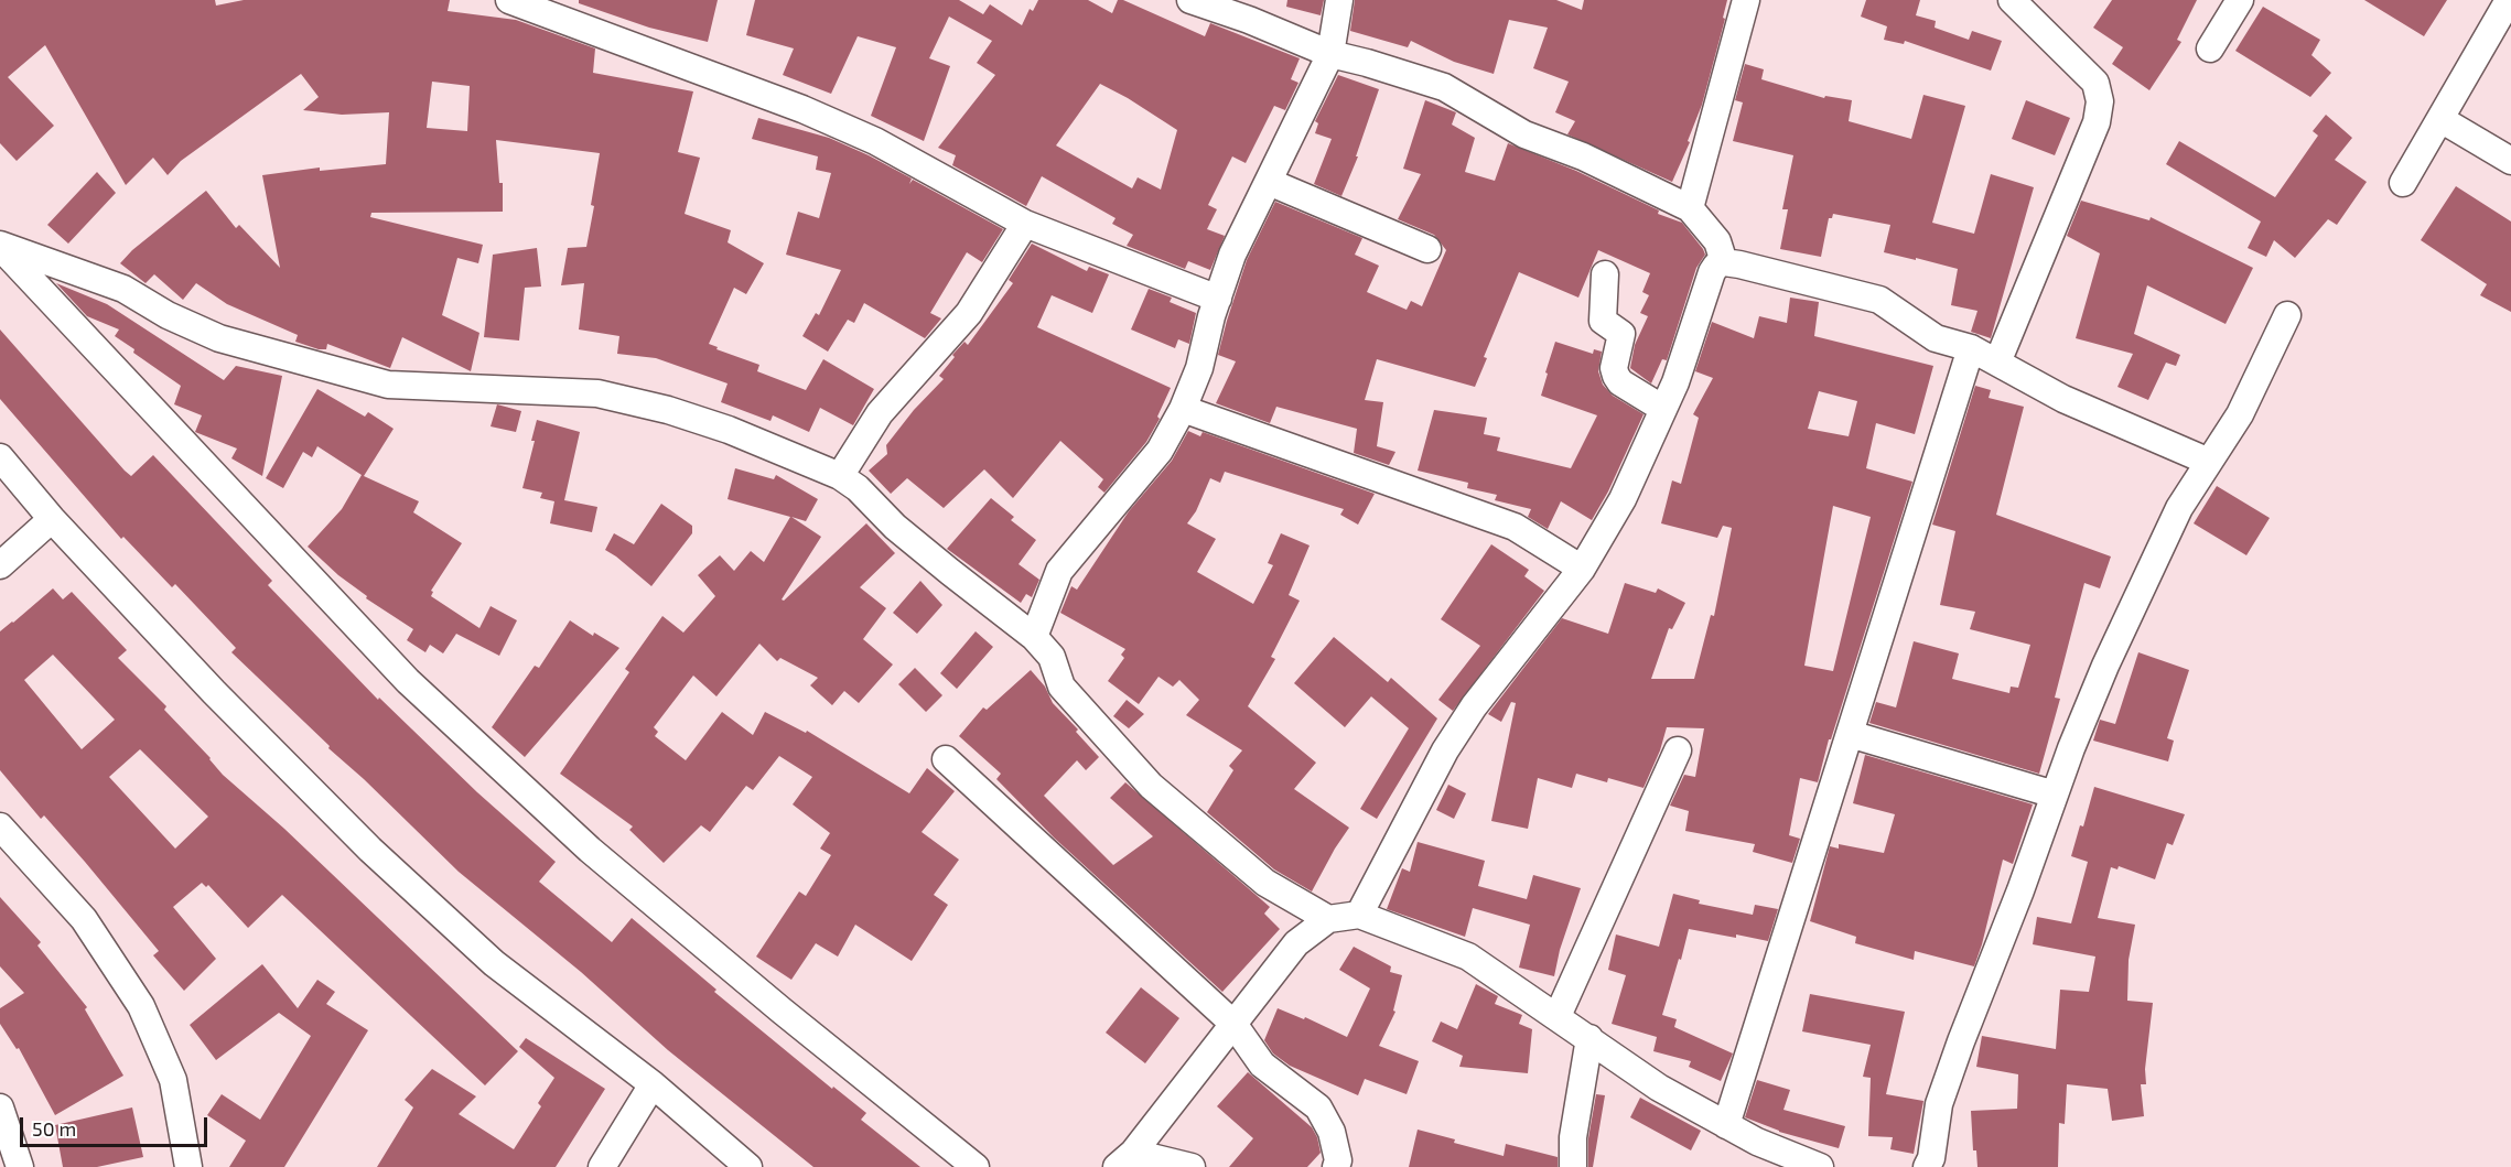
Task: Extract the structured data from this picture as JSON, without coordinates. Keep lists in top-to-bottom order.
{
  "scale_bar": "50 m"
}
